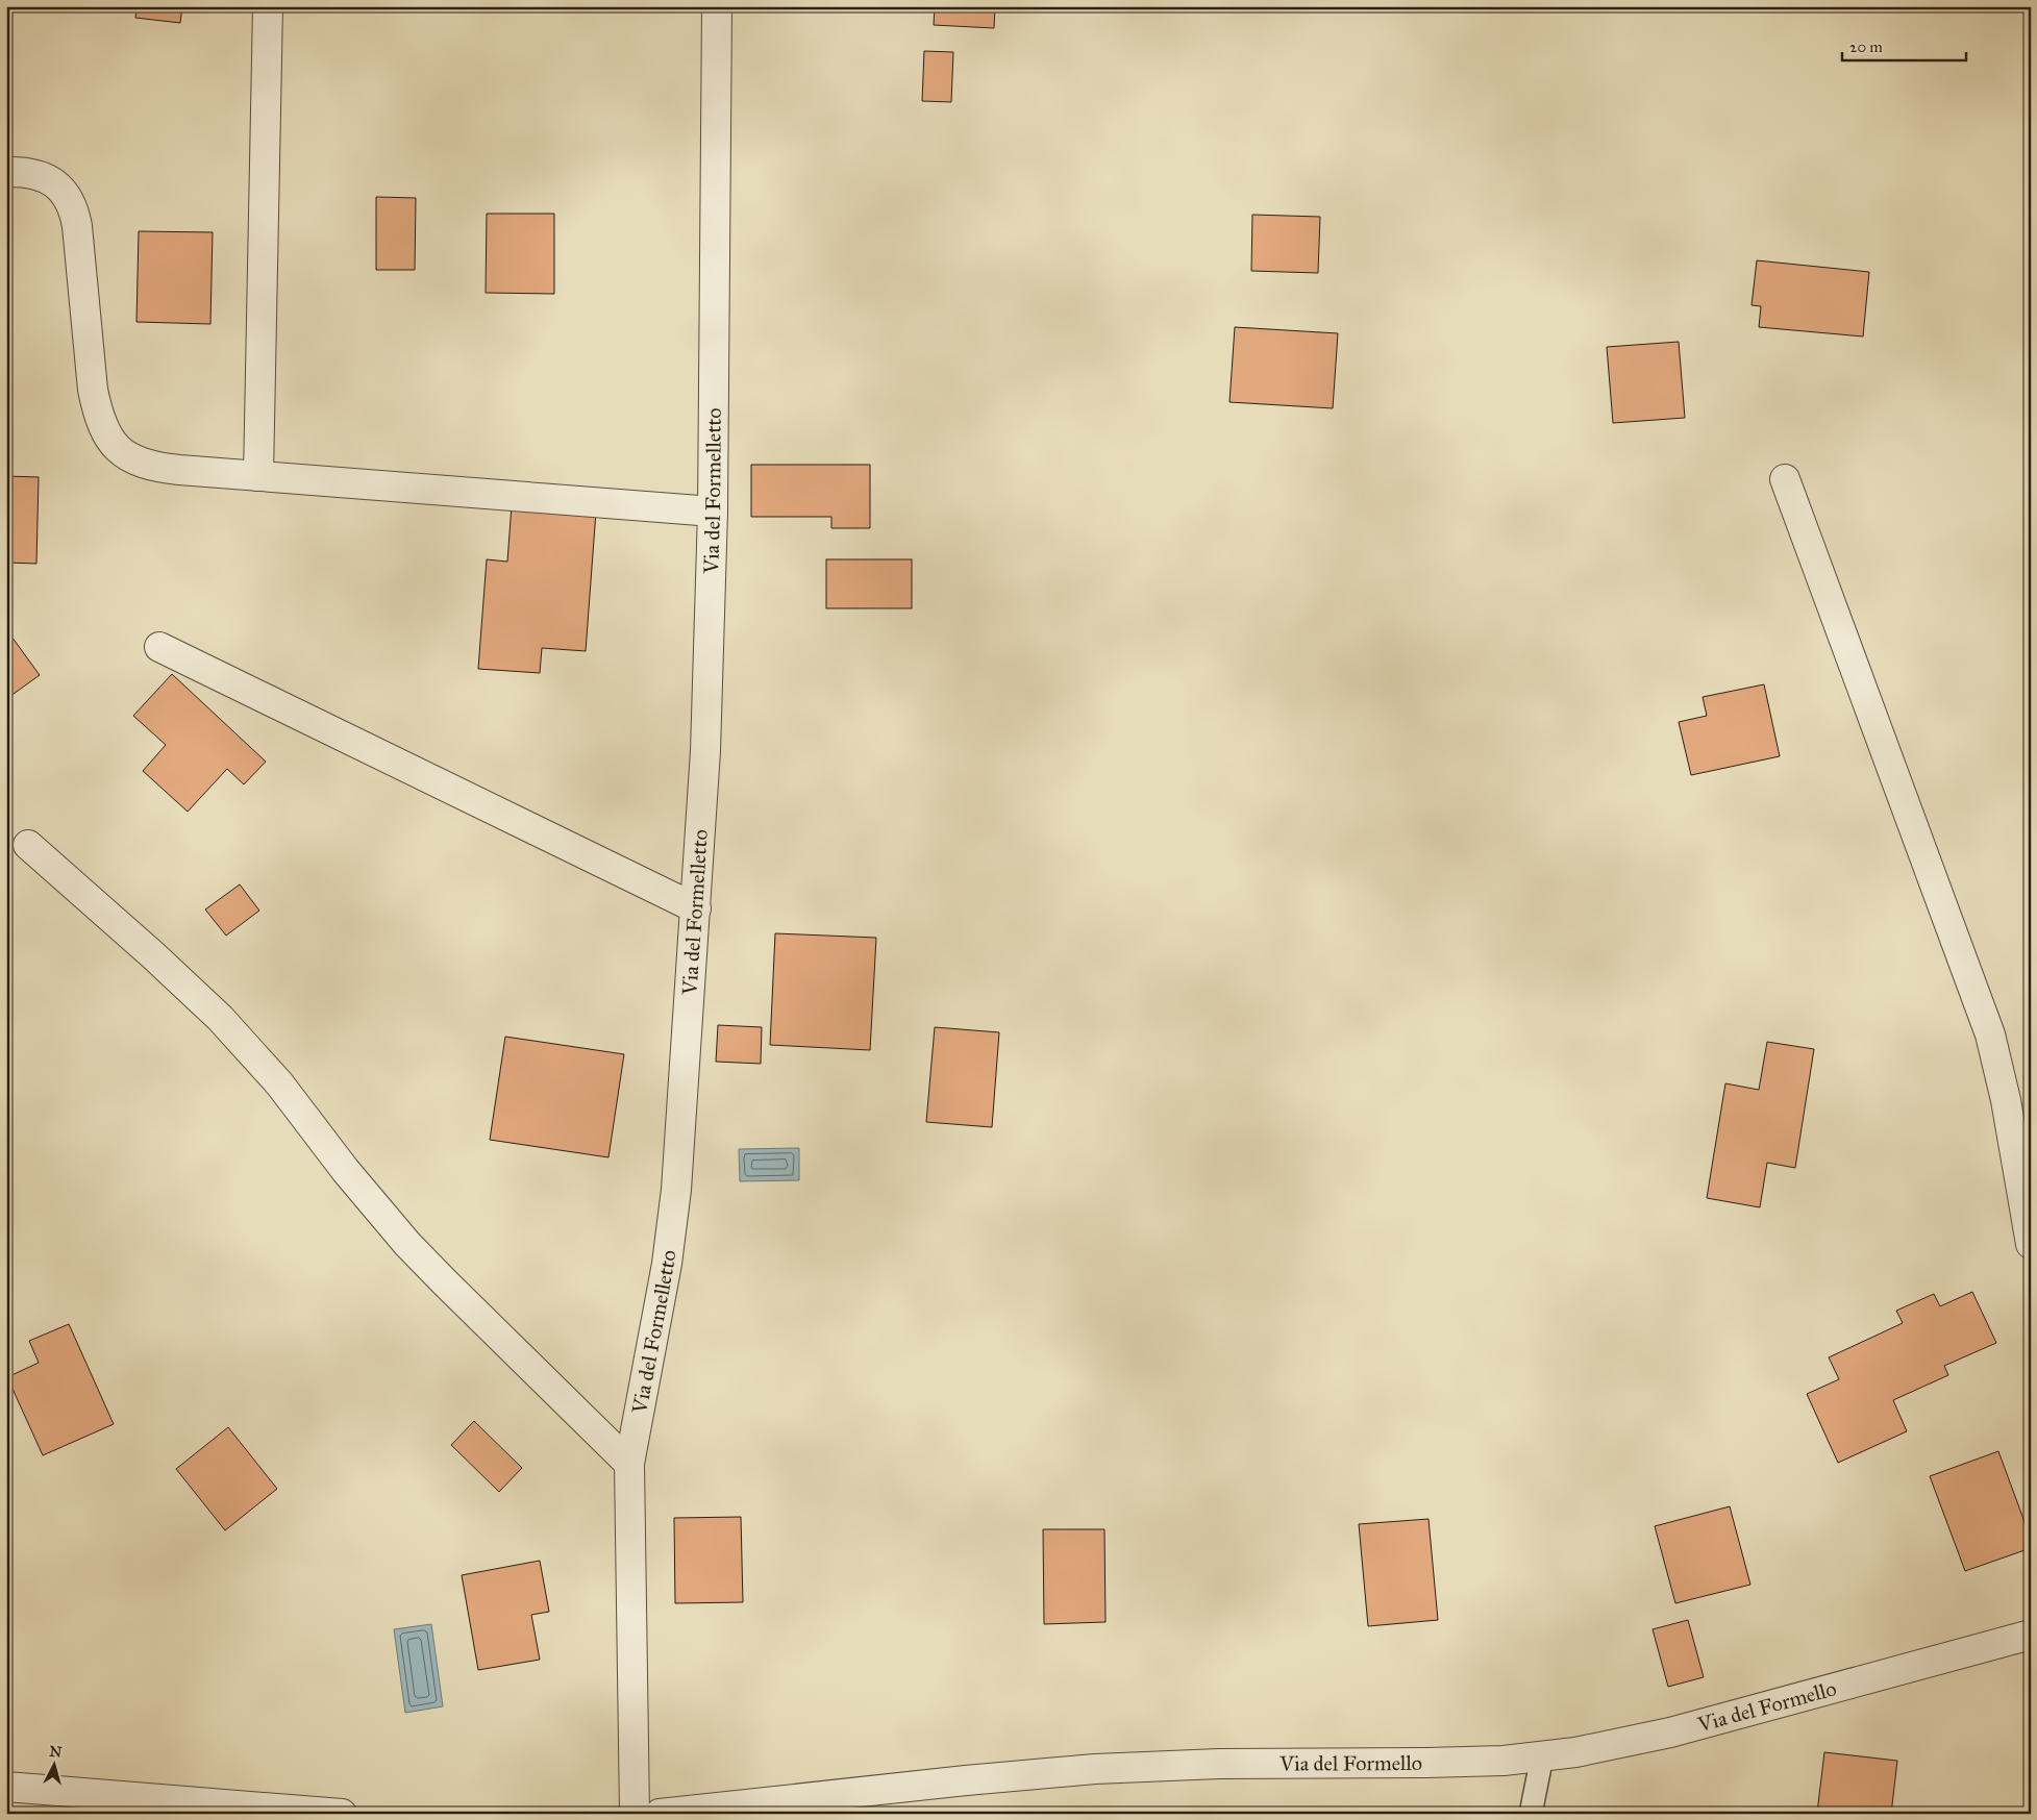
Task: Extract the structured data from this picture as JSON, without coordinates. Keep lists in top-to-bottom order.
{
  "streets": {
    "street": ["Via del Formelletto", "Via del Formello"]
  },
  "scale_bar": "20 m",
  "north": "top"
}
